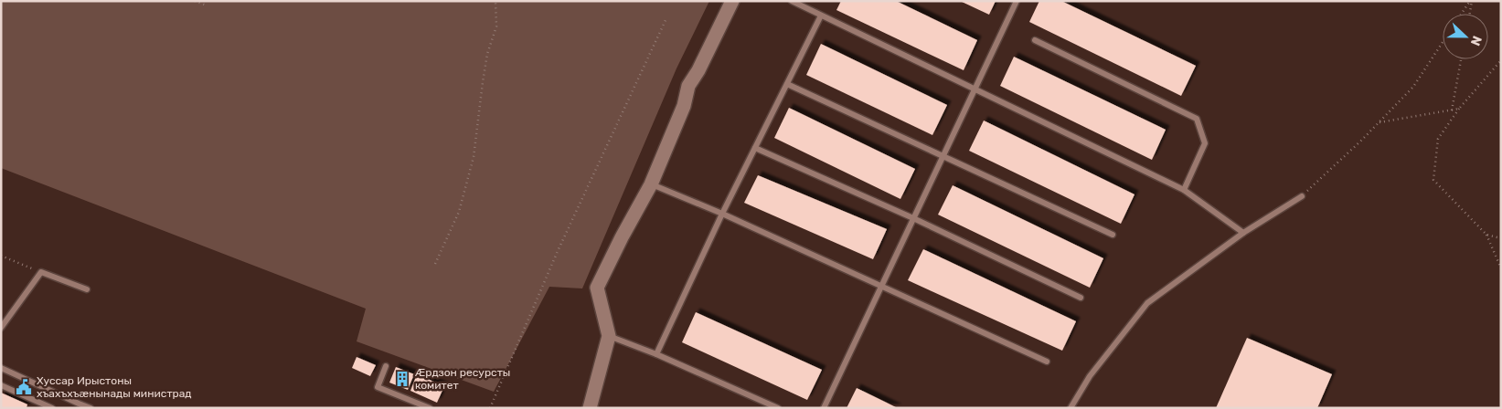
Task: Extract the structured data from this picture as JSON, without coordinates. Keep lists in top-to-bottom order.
{
  "places": {
    "building": ["Æрдзон ресурсты комитет"],
    "public building": ["Хуссар Ирыстоны хъахъхъæнынады министрад"]
  },
  "north": "right"
}
